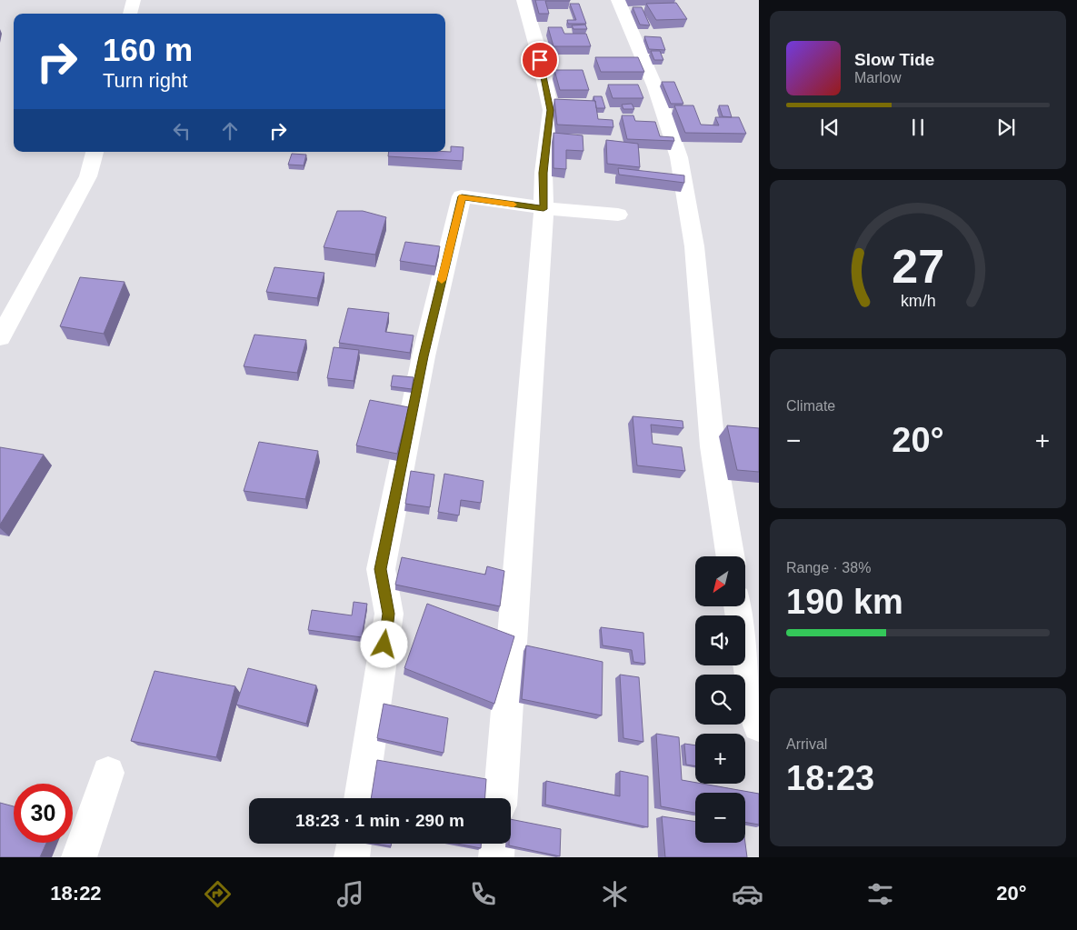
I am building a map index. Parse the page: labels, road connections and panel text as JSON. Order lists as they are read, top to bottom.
{
  "north": "bottom left",
  "page": {
    "turn": ["160 m", "Turn right"],
    "song": ["Slow Tide", "Marlow"],
    "tile": [
      "Climate",
      ["Range · 38%", "190 km"],
      ["Arrival", "18:23"]
    ],
    "heat": ["−", "20°", "+"],
    "map_buttons": ["+", "−"],
    "limit": "30",
    "trip": "18:23 · 1 min · 290 m",
    "tabs": ["18:22", "20°"],
    "gauge": ["27", "km/h"]
  }
}
